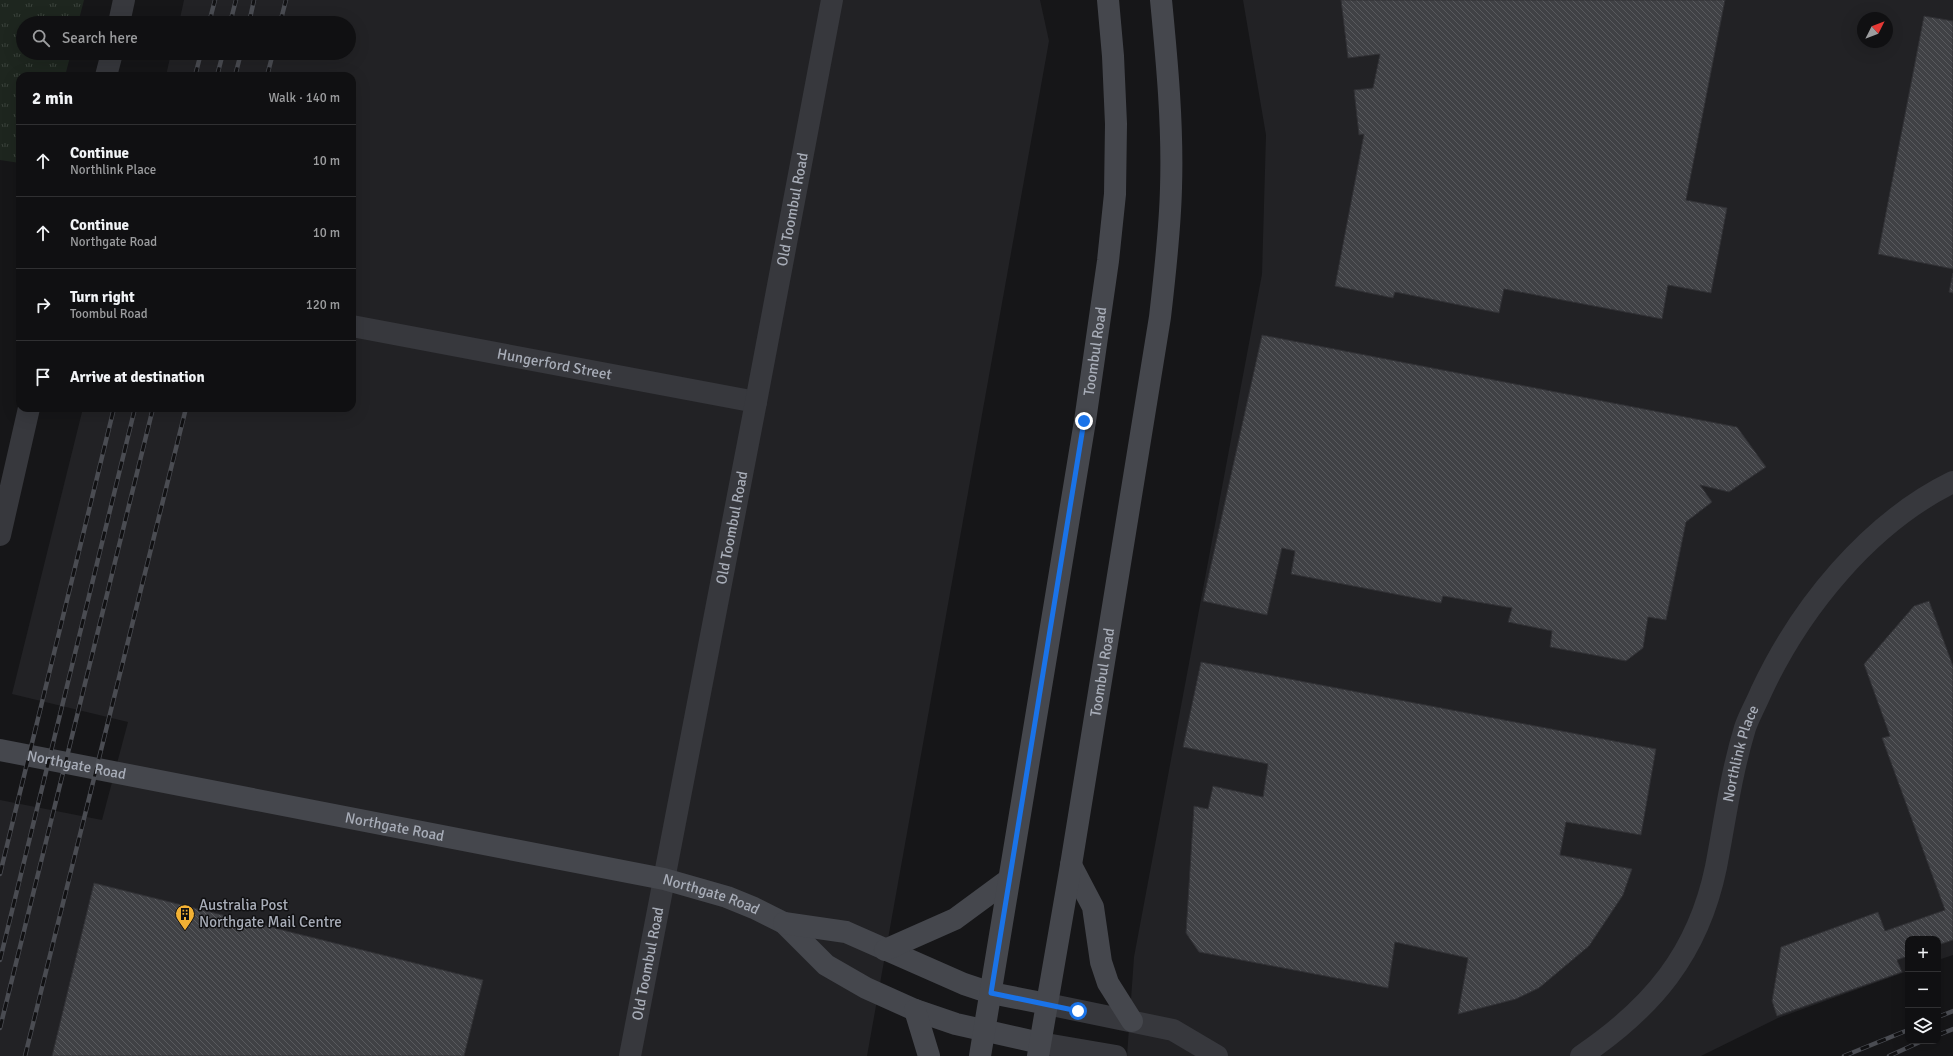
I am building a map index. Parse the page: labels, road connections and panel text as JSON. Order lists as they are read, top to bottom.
{
  "streets": {
    "main road": ["Toombul Road", "Northgate Road"],
    "street": ["Old Toombul Road", "Hungerford Street", "Northlink Place"]
  },
  "crossings": [
    ["Old Toombul Road", "Hungerford Street"],
    ["Old Toombul Road", "Northgate Road"],
    ["Toombul Road", "Northgate Road"]
  ],
  "places": {
    "building": ["Australia Post Northgate Mail Centre"]
  },
  "north": "top right",
  "page": {
    "search": "Search here",
    "heading": ["2 min", "Walk · 140 m"],
    "list": [
      ["Continue", "Northlink Place", "10 m"],
      ["Continue", "Northgate Road", "10 m"],
      ["Turn right", "Toombul Road", "120 m"],
      "Arrive at destination"
    ],
    "map_buttons": ["+", "−"]
  }
}
